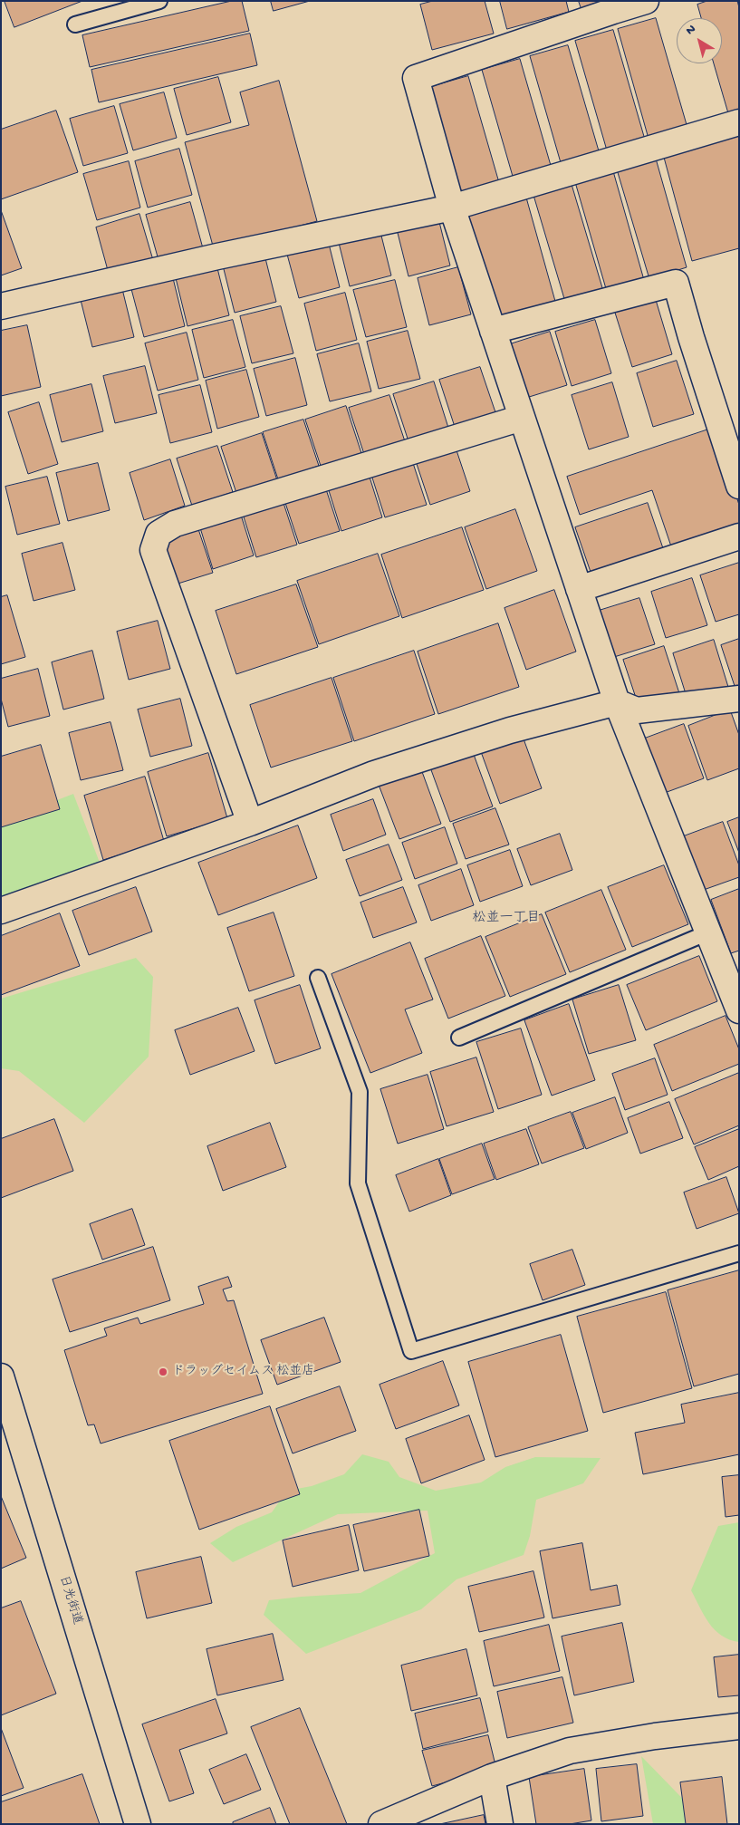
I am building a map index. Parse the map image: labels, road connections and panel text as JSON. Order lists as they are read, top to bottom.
{
  "streets": {
    "street": ["日光街道"]
  },
  "districts": ["松並一丁目"],
  "places": ["ドラッグセイムス 松並店"],
  "north": "top left"
}
